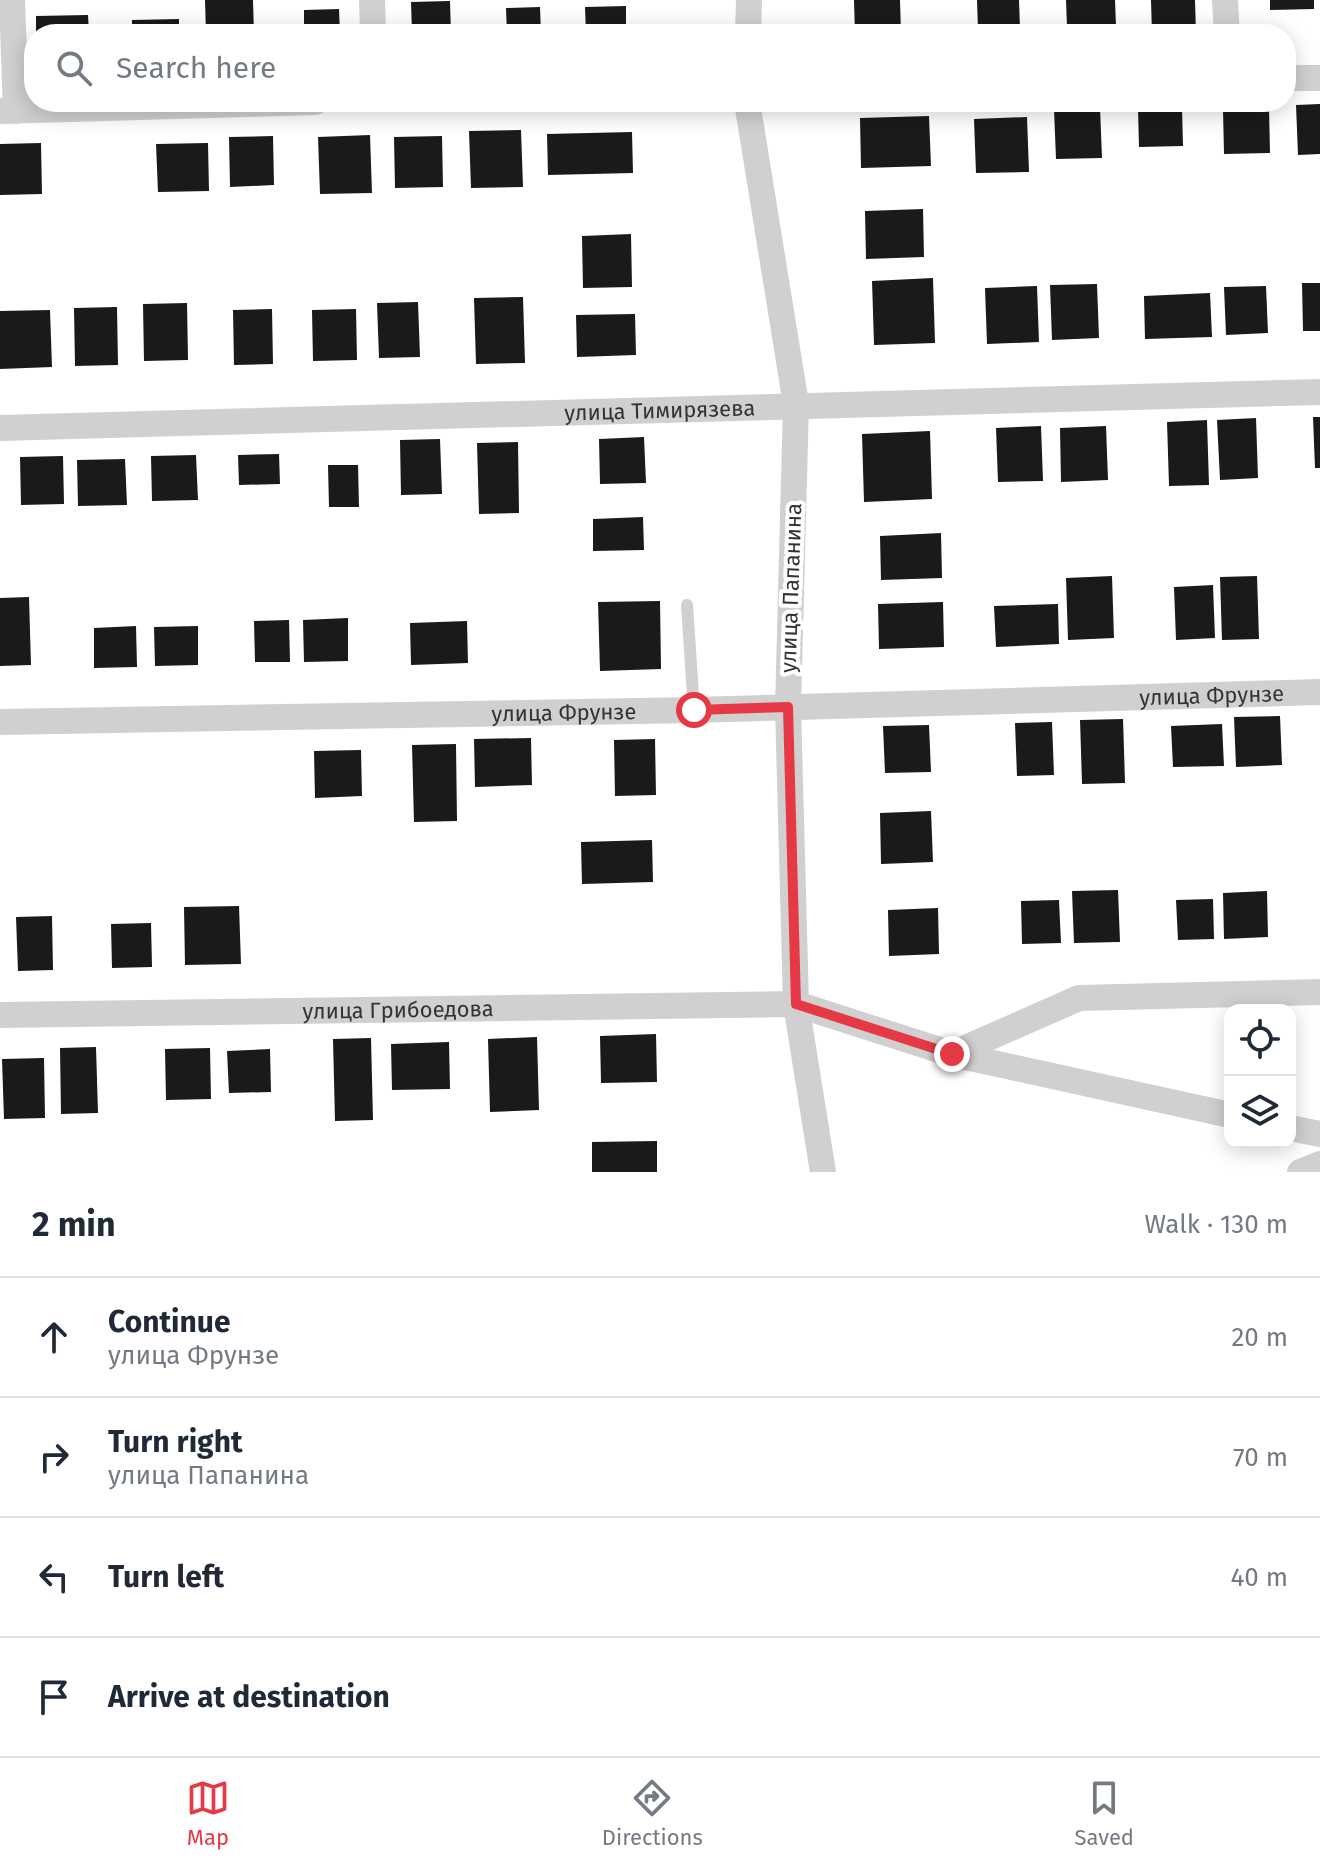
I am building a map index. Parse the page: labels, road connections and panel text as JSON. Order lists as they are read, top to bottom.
{
  "streets": {
    "street": [
      "улица Тимирязева",
      "улица Папанина",
      "улица Фрунзе",
      "улица Грибоедова"
    ]
  },
  "crossings": [
    ["улица Тимирязева", "улица Папанина"],
    ["улица Папанина", "улица Фрунзе"],
    ["улица Папанина", "улица Грибоедова"]
  ],
  "page": {
    "search": "Search here",
    "heading": ["2 min", "Walk · 130 m"],
    "list": [
      ["Continue", "улица Фрунзе", "20 m"],
      ["Turn right", "улица Папанина", "70 m"],
      ["Turn left", "40 m"],
      "Arrive at destination"
    ],
    "nav": ["Map", "Directions", "Saved"]
  }
}
